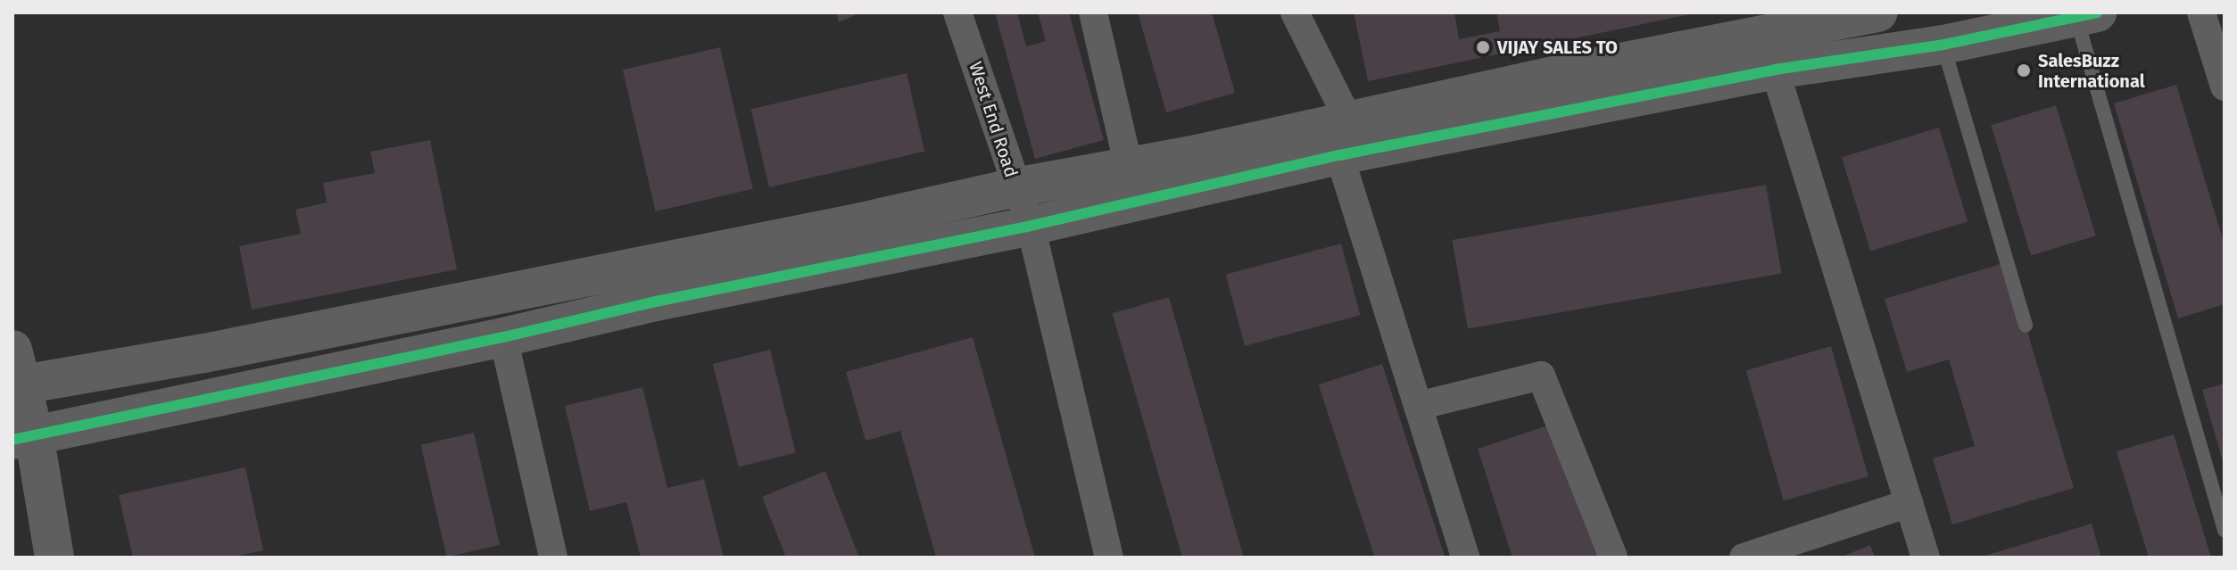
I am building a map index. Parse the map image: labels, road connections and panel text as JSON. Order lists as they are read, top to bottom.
{
  "streets": {
    "street": ["West End Road"]
  },
  "places": ["VIJAY SALES TO", "SalesBuzz International"]
}
